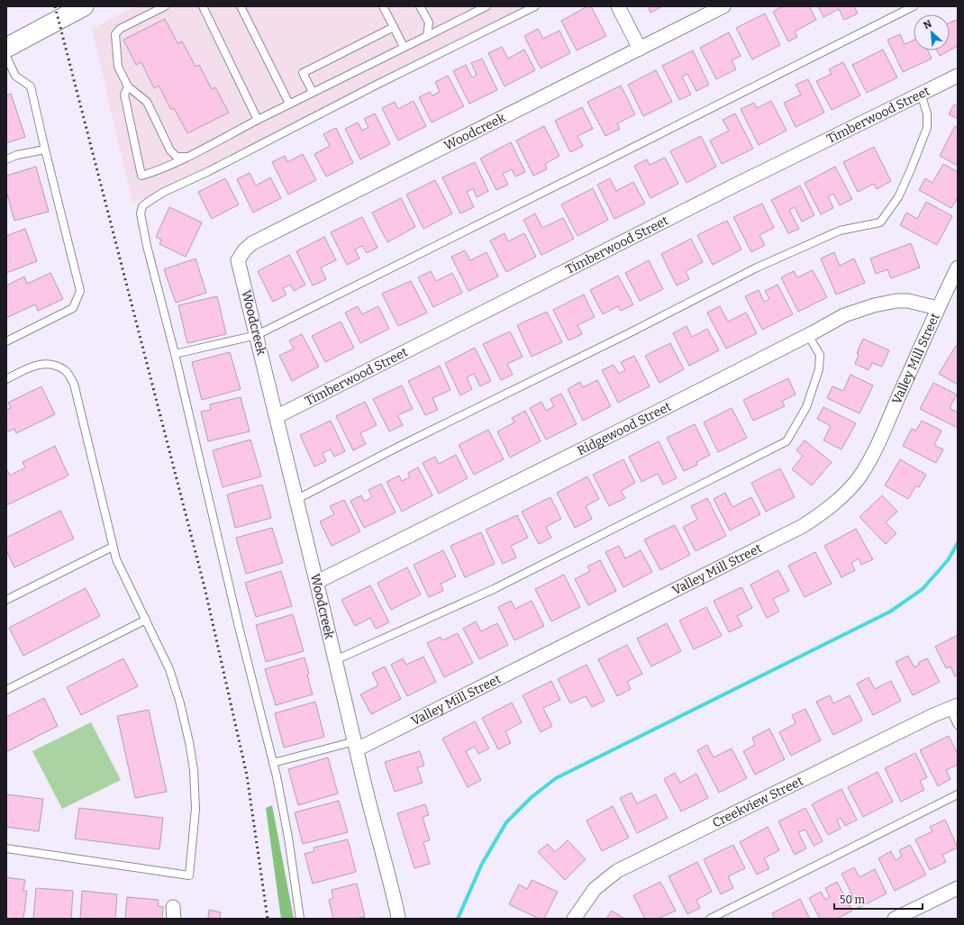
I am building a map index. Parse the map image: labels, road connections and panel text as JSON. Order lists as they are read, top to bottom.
{
  "streets": {
    "street": [
      "Timberwood Street",
      "Woodcreek",
      "Valley Mill Street",
      "Ridgewood Street",
      "Creekview Street"
    ]
  },
  "crossings": [
    ["Timberwood Street", "Woodcreek"],
    ["Woodcreek", "Valley Mill Street"],
    ["Woodcreek", "Ridgewood Street"],
    ["Valley Mill Street", "Ridgewood Street"]
  ],
  "scale_bar": "50 m",
  "north": "top left"
}
